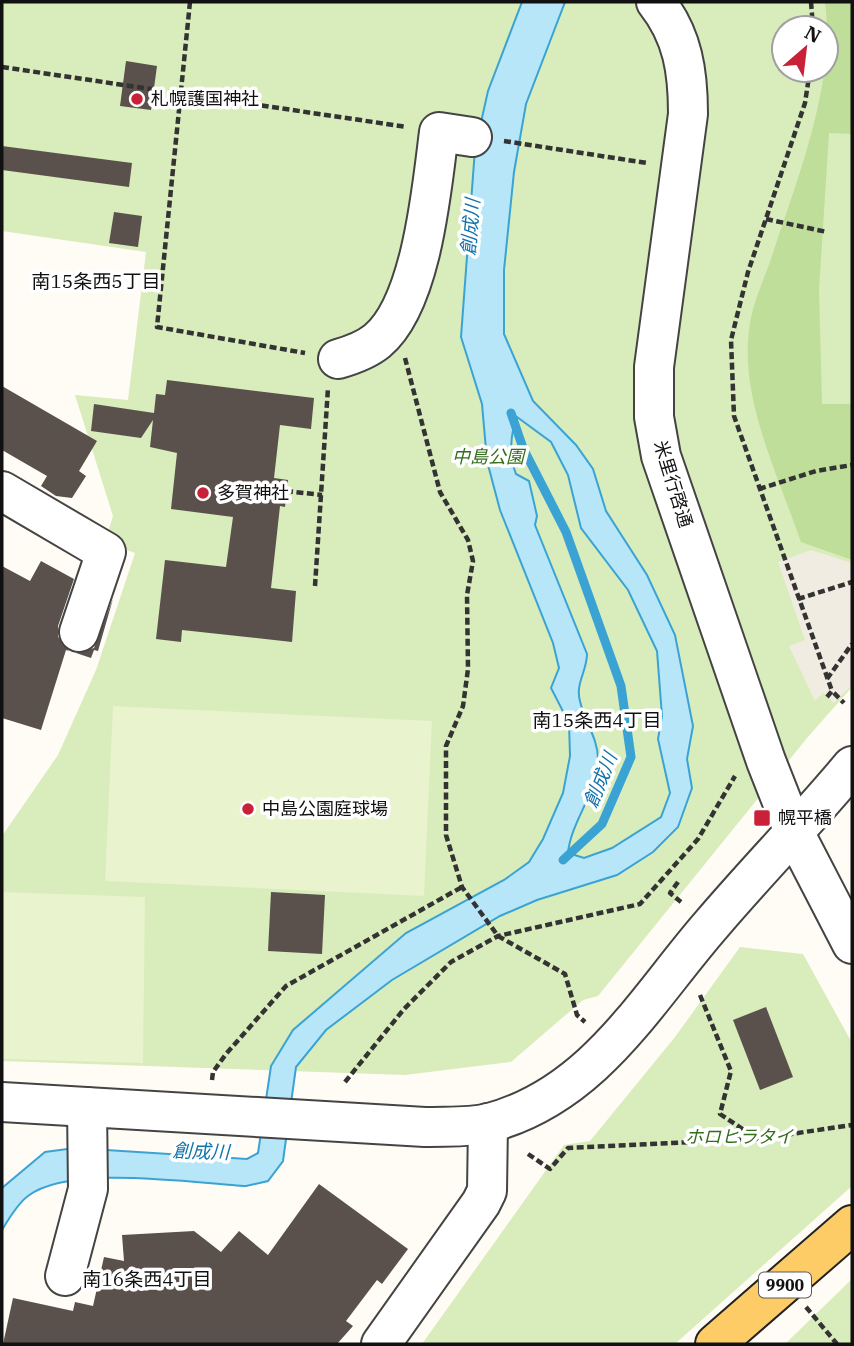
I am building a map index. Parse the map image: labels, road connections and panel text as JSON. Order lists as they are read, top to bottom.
{
  "streets": {
    "main road": ["9900"],
    "street": ["米里行啓通"]
  },
  "districts": ["南15条西5丁目", "南15条西4丁目", "南16条西4丁目"],
  "water": ["創成川"],
  "parks": ["中島公園", "ホロヒラタイ"],
  "places": {
    "other": ["札幌護国神社", "多賀神社", "中島公園庭球場"],
    "transit": ["幌平橋"]
  },
  "north": "top right"
}
